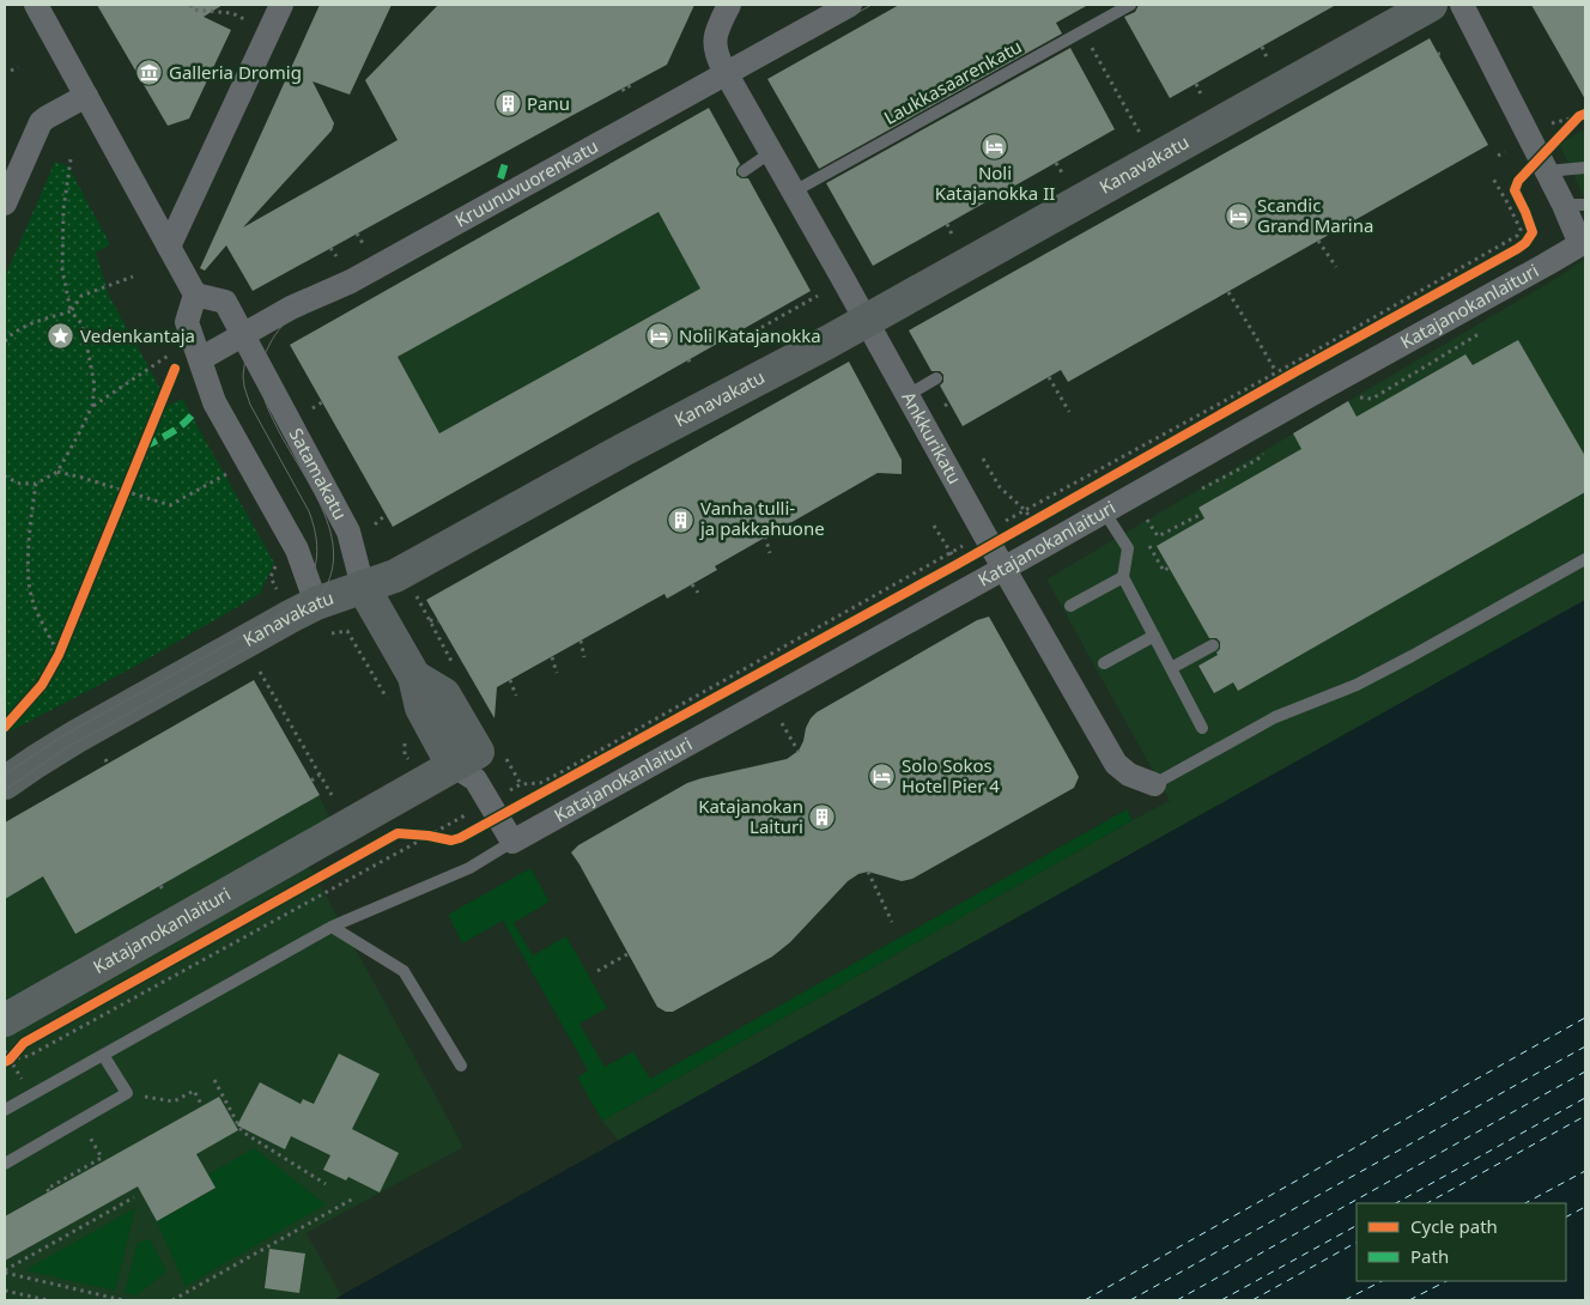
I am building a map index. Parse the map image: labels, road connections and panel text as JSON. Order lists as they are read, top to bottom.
{
  "streets": {
    "main road": ["Kanavakatu", "Katajanokanlaituri", "Satamakatu"],
    "street": ["Kruunuvuorenkatu", "Ankkurikatu"],
    "lane": ["Laukkasaarenkatu"]
  },
  "crossings": [
    ["Laukkasaarenkatu", "Ankkurikatu"],
    ["Kanavakatu", "Ankkurikatu"],
    ["Kanavakatu", "Satamakatu"],
    ["Kruunuvuorenkatu", "Ankkurikatu"],
    ["Kruunuvuorenkatu", "Satamakatu"],
    ["Katajanokanlaituri", "Ankkurikatu"],
    ["Katajanokanlaituri", "Satamakatu"]
  ],
  "places": {
    "museum": ["Galleria Dromig"],
    "building": ["Panu", "Vanha tulli- ja pakkahuone", "Katajanokan Laituri"],
    "hotel": [
      "Noli Katajanokka II",
      "Scandic Grand Marina",
      "Noli Katajanokka",
      "Solo Sokos Hotel Pier 4"
    ],
    "place": ["Vedenkantaja"]
  },
  "legend": ["Cycle path", "Path"]
}
